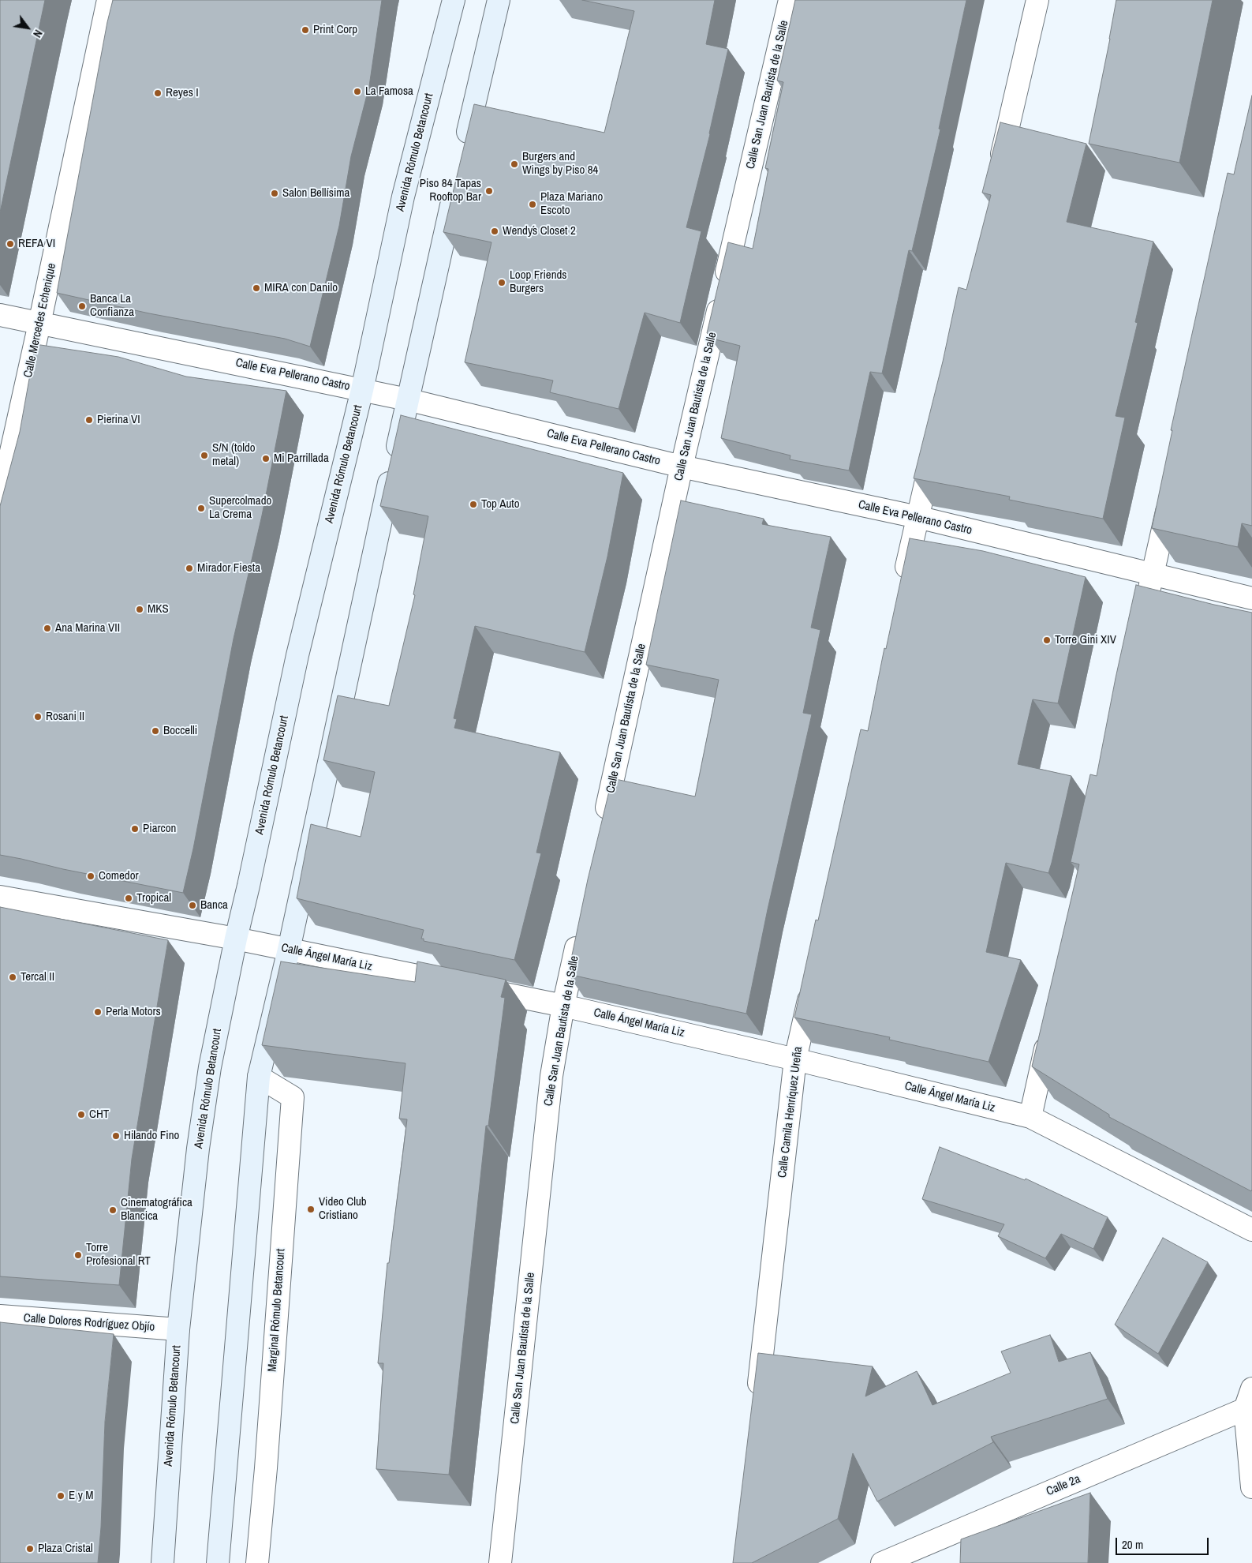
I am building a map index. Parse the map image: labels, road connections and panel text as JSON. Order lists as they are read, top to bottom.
{
  "streets": {
    "main road": ["Avenida Rómulo Betancourt"],
    "street": [
      "Calle San Juan Bautista de la Salle",
      "Calle Mercedes Echenique",
      "Calle Eva Pellerano Castro",
      "Calle Ángel María Liz",
      "Calle Camila Henríquez Ureña",
      "Marginal Rómulo Betancourt",
      "Calle Dolores Rodríguez Objío",
      "Calle 2a"
    ]
  },
  "crossings": [
    ["Calle San Juan Bautista de la Salle", "Calle Eva Pellerano Castro"],
    ["Calle San Juan Bautista de la Salle", "Calle Ángel María Liz"],
    ["Avenida Rómulo Betancourt", "Calle Eva Pellerano Castro"],
    ["Avenida Rómulo Betancourt", "Calle Ángel María Liz"],
    ["Avenida Rómulo Betancourt", "Calle Dolores Rodríguez Objío"],
    ["Calle Mercedes Echenique", "Calle Eva Pellerano Castro"],
    ["Calle Ángel María Liz", "Calle Camila Henríquez Ureña"]
  ],
  "places": [
    "Print Corp",
    "La Famosa",
    "Reyes I",
    "Burgers and Wings by Piso 84",
    "Piso 84 Tapas Rooftop Bar",
    "Salon Bellísima",
    "Plaza Mariano Escoto",
    "Wendy´s Closet 2",
    "REFA VI",
    "Loop Friends Burgers",
    "MIRA con Danilo",
    "Banca La Confianza",
    "Pierina VI",
    "S/N (toldo metal)",
    "Mi Parrillada",
    "Top Auto",
    "Supercolmado La Crema",
    "Mirador Fiesta",
    "MKS",
    "Ana Marina VII",
    "Torre Gini XIV",
    "Rosani II",
    "Boccelli",
    "Piarcon",
    "Comedor",
    "Tropical",
    "Banca",
    "Tercal II",
    "Perla Motors",
    "CHT",
    "Hilando Fino",
    "Video Club Cristiano",
    "Cinematográfica Blancica",
    "Torre Profesional RT",
    "E y M",
    "Plaza Cristal"
  ],
  "scale_bar": "20 m",
  "north": "bottom right"
}
